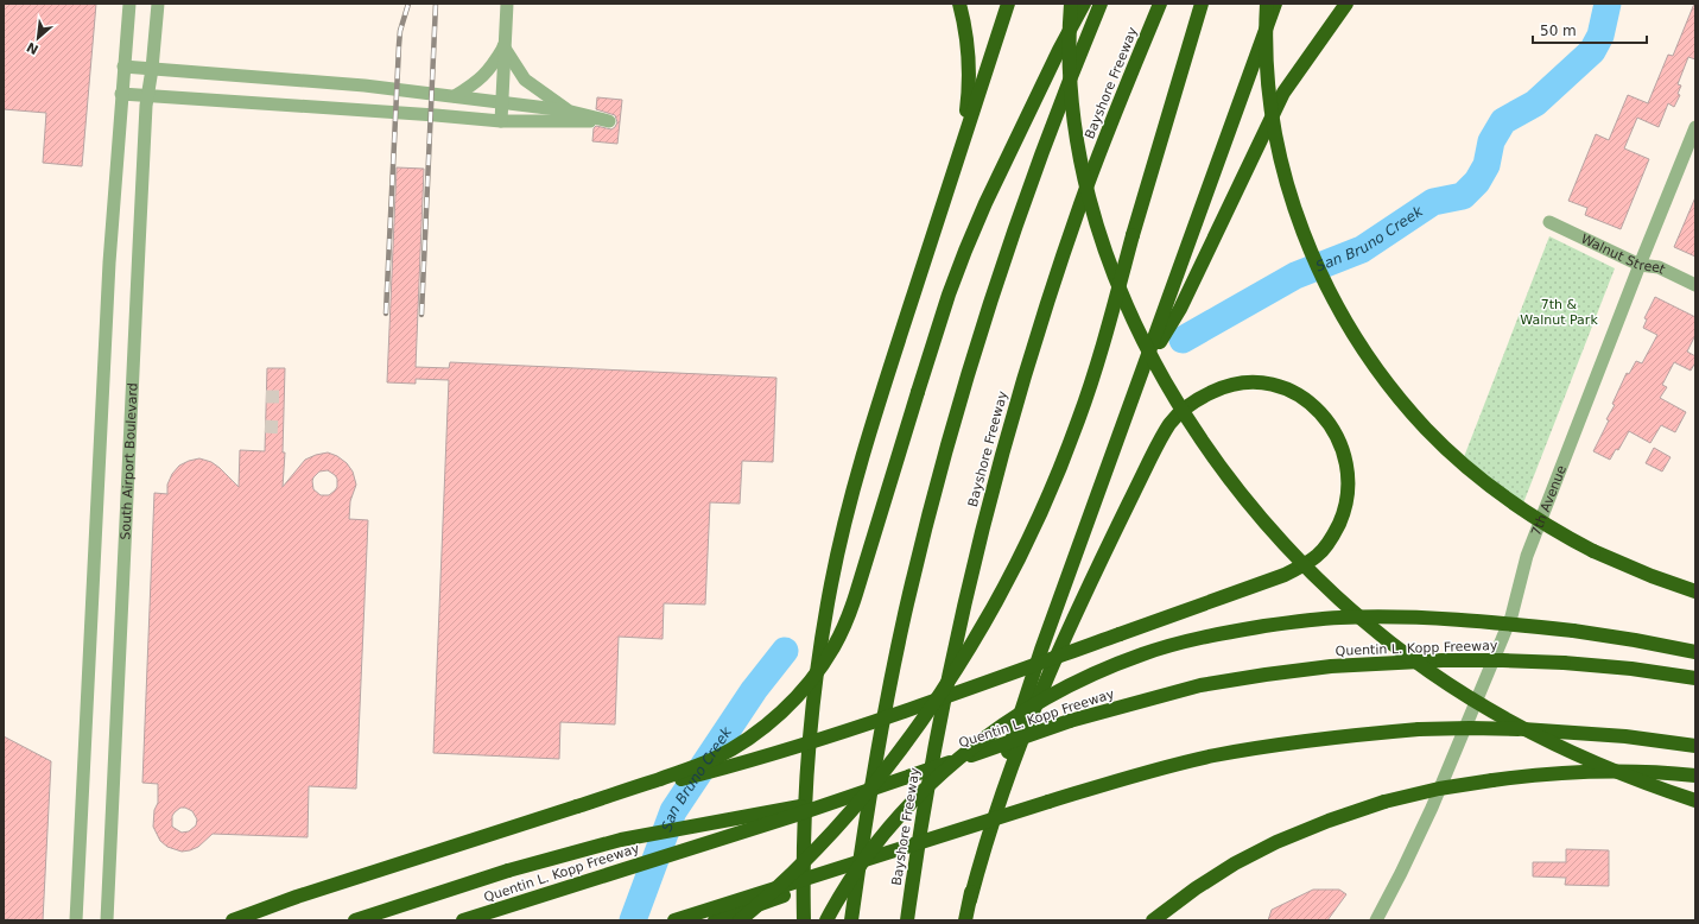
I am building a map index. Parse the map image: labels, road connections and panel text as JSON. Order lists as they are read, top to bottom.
{
  "streets": {
    "highway": ["Bayshore Freeway", "Quentin L. Kopp Freeway"],
    "street": ["Walnut Street", "South Airport Boulevard", "7th Avenue"]
  },
  "crossings": [
    ["Walnut Street", "7th Avenue"]
  ],
  "water": ["San Bruno Creek"],
  "parks": ["7th & Walnut Park"],
  "scale_bar": "50 m",
  "north": "bottom left"
}
